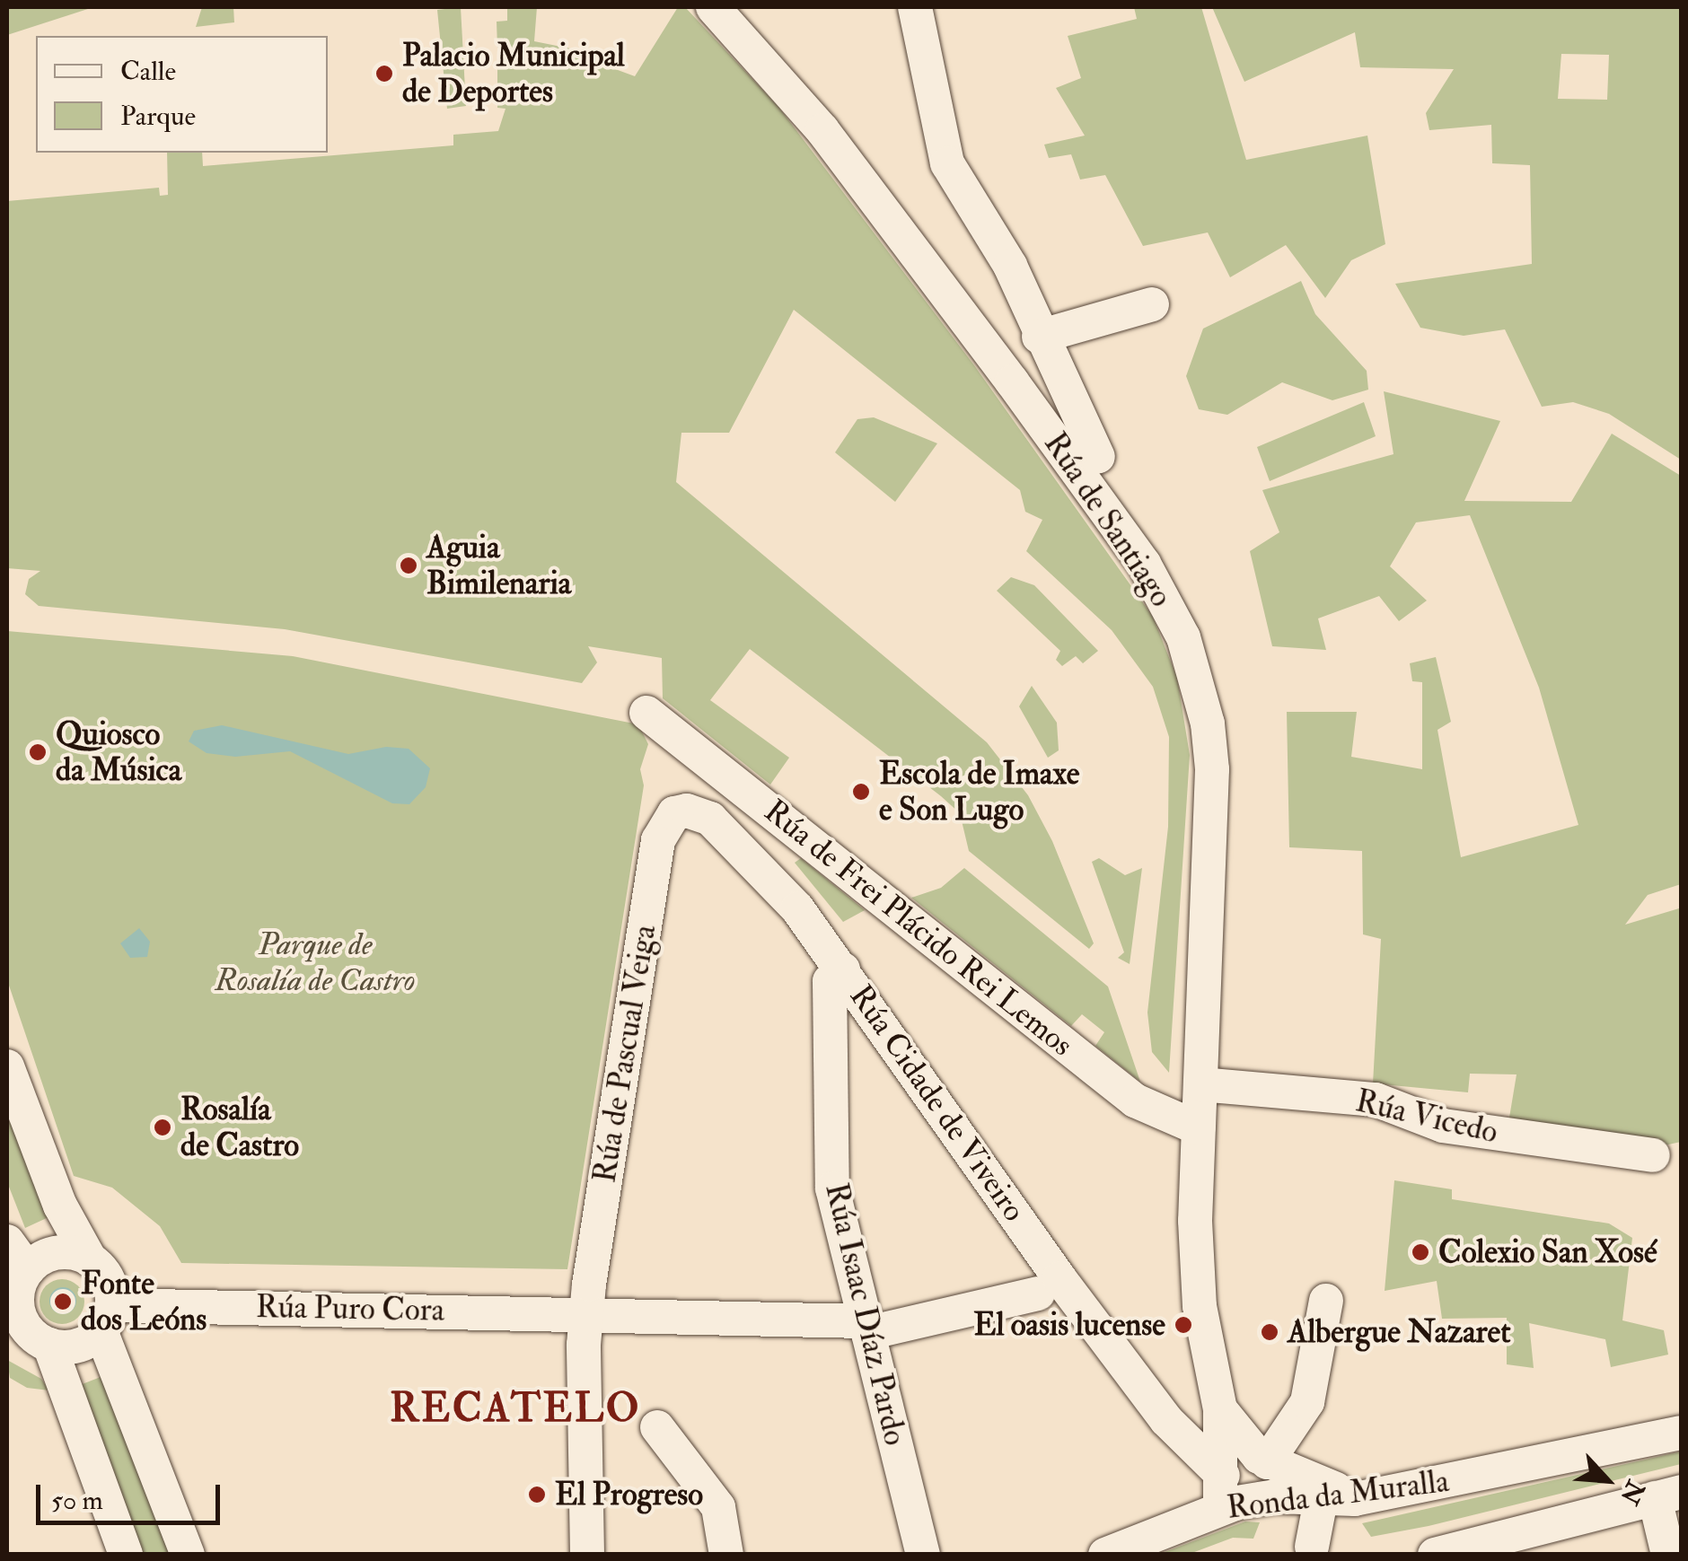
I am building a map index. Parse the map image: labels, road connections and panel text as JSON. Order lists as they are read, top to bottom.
{
  "streets": {
    "street": [
      "Rúa de Santiago",
      "Rúa de Frei Plácido Rei Lemos",
      "Rúa de Pascual Veiga",
      "Rúa Cidade de Viveiro",
      "Rúa Vicedo",
      "Rúa Puro Cora",
      "Rúa Isaac Díaz Pardo",
      "Ronda da Muralla"
    ]
  },
  "crossings": [
    ["Rúa de Santiago", "Rúa de Frei Plácido Rei Lemos"],
    ["Rúa de Santiago", "Rúa Cidade de Viveiro"],
    ["Rúa de Santiago", "Rúa Vicedo"],
    ["Rúa de Santiago", "Ronda da Muralla"],
    ["Rúa de Pascual Veiga", "Rúa Cidade de Viveiro"],
    ["Rúa de Pascual Veiga", "Rúa Puro Cora"],
    ["Rúa Cidade de Viveiro", "Rúa Isaac Díaz Pardo"],
    ["Rúa Cidade de Viveiro", "Ronda da Muralla"],
    ["Rúa Puro Cora", "Rúa Isaac Díaz Pardo"]
  ],
  "districts": ["RECATELO"],
  "parks": ["Parque de Rosalía de Castro"],
  "places": [
    "Palacio Municipal de Deportes",
    "Aguia Bimilenaria",
    "Quiosco da Música",
    "Escola de Imaxe e Son Lugo",
    "Rosalía de Castro",
    "Colexio San Xosé",
    "Fonte dos Leóns",
    "El oasis lucense",
    "Albergue Nazaret",
    "El Progreso"
  ],
  "legend": ["Calle", "Parque"],
  "scale_bar": "50 m",
  "north": "bottom right"
}
